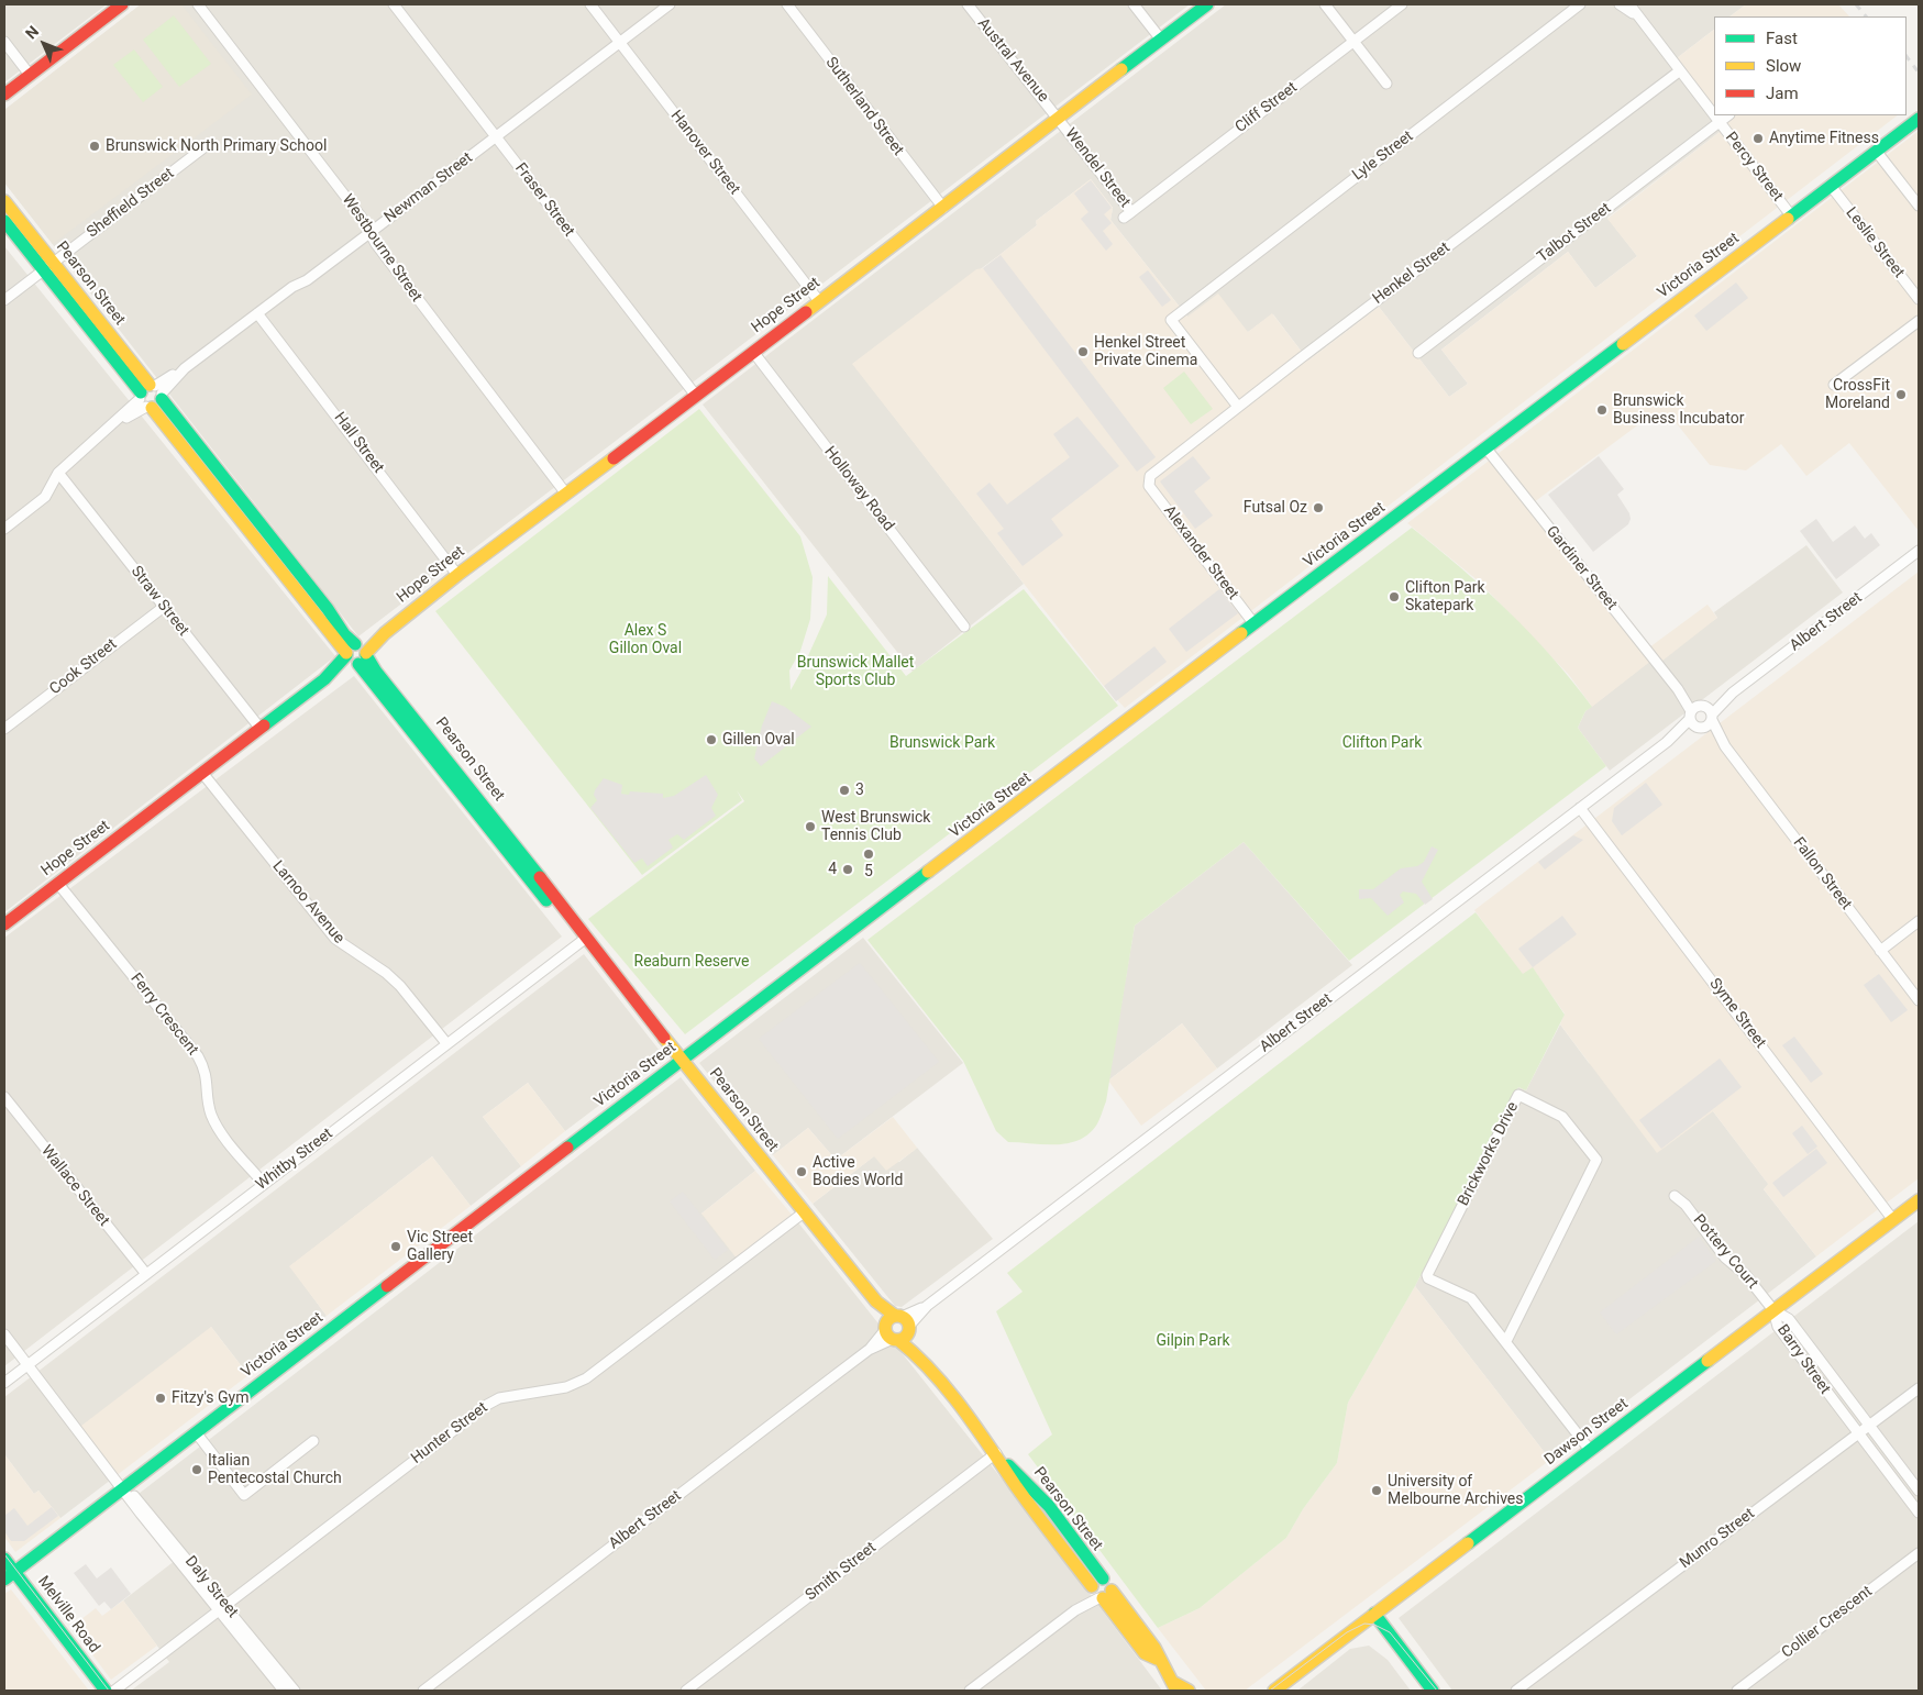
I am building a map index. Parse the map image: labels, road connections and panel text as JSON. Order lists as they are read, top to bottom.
{
  "streets": {
    "street": [
      "Austral Avenue",
      "Sutherland Street",
      "Cliff Street",
      "Hanover Street",
      "Lyle Street",
      "Percy Street",
      "Wendel Street",
      "Newman Street",
      "Fraser Street",
      "Sheffield Street",
      "Talbot Street",
      "Leslie Street",
      "Westbourne Street",
      "Victoria Street",
      "Henkel Street",
      "Pearson Street",
      "Hope Street",
      "Hall Street",
      "Holloway Road",
      "Alexander Street",
      "Gardiner Street",
      "Straw Street",
      "Albert Street",
      "Cook Street",
      "Fallon Street",
      "Larnoo Avenue",
      "Syme Street",
      "Ferry Crescent",
      "Brickworks Drive",
      "Whitby Street",
      "Wallace Street",
      "Pottery Court",
      "Barry Street",
      "Dawson Street",
      "Hunter Street",
      "Munro Street",
      "Smith Street",
      "Daly Street",
      "Melville Road",
      "Collier Crescent"
    ]
  },
  "crossings": [
    ["Austral Avenue", "Wendel Street"],
    ["Austral Avenue", "Hope Street"],
    ["Sutherland Street", "Hope Street"],
    ["Cliff Street", "Wendel Street"],
    ["Hanover Street", "Newman Street"],
    ["Hanover Street", "Hope Street"],
    ["Lyle Street", "Henkel Street"],
    ["Percy Street", "Talbot Street"],
    ["Percy Street", "Victoria Street"],
    ["Percy Street", "Henkel Street"],
    ["Wendel Street", "Hope Street"],
    ["Newman Street", "Fraser Street"],
    ["Newman Street", "Westbourne Street"],
    ["Newman Street", "Pearson Street"],
    ["Newman Street", "Hall Street"],
    ["Newman Street", "Straw Street"],
    ["Fraser Street", "Hope Street"],
    ["Sheffield Street", "Pearson Street"],
    ["Leslie Street", "Victoria Street"],
    ["Westbourne Street", "Hope Street"],
    ["Victoria Street", "Pearson Street"],
    ["Victoria Street", "Alexander Street"],
    ["Victoria Street", "Gardiner Street"],
    ["Victoria Street", "Daly Street"],
    ["Victoria Street", "Melville Road"],
    ["Henkel Street", "Alexander Street"],
    ["Pearson Street", "Hope Street"],
    ["Pearson Street", "Albert Street"],
    ["Pearson Street", "Whitby Street"],
    ["Pearson Street", "Hunter Street"],
    ["Pearson Street", "Smith Street"],
    ["Hope Street", "Hall Street"],
    ["Hope Street", "Holloway Road"],
    ["Hope Street", "Straw Street"],
    ["Hope Street", "Larnoo Avenue"],
    ["Hope Street", "Ferry Crescent"],
    ["Gardiner Street", "Albert Street"],
    ["Gardiner Street", "Fallon Street"],
    ["Straw Street", "Cook Street"],
    ["Albert Street", "Fallon Street"],
    ["Albert Street", "Syme Street"],
    ["Larnoo Avenue", "Whitby Street"],
    ["Syme Street", "Dawson Street"],
    ["Ferry Crescent", "Whitby Street"],
    ["Brickworks Drive", "Dawson Street"],
    ["Whitby Street", "Wallace Street"],
    ["Whitby Street", "Daly Street"],
    ["Pottery Court", "Barry Street"],
    ["Pottery Court", "Dawson Street"],
    ["Barry Street", "Dawson Street"],
    ["Barry Street", "Munro Street"],
    ["Hunter Street", "Daly Street"]
  ],
  "parks": [
    "Alex S Gillon Oval",
    "Brunswick Mallet Sports Club",
    "Brunswick Park",
    "Clifton Park",
    "Reaburn Reserve",
    "Gilpin Park"
  ],
  "places": [
    "Anytime Fitness",
    "Brunswick North Primary School",
    "Henkel Street Private Cinema",
    "CrossFit Moreland",
    "Brunswick Business Incubator",
    "Futsal Oz",
    "Clifton Park Skatepark",
    "Gillen Oval",
    "3",
    "West Brunswick Tennis Club",
    "5",
    "4",
    "Active Bodies World",
    "Vic Street Gallery",
    "Fitzy's Gym",
    "Italian Pentecostal Church",
    "University of Melbourne Archives"
  ],
  "legend": ["Fast", "Slow", "Jam"],
  "north": "top left"
}
